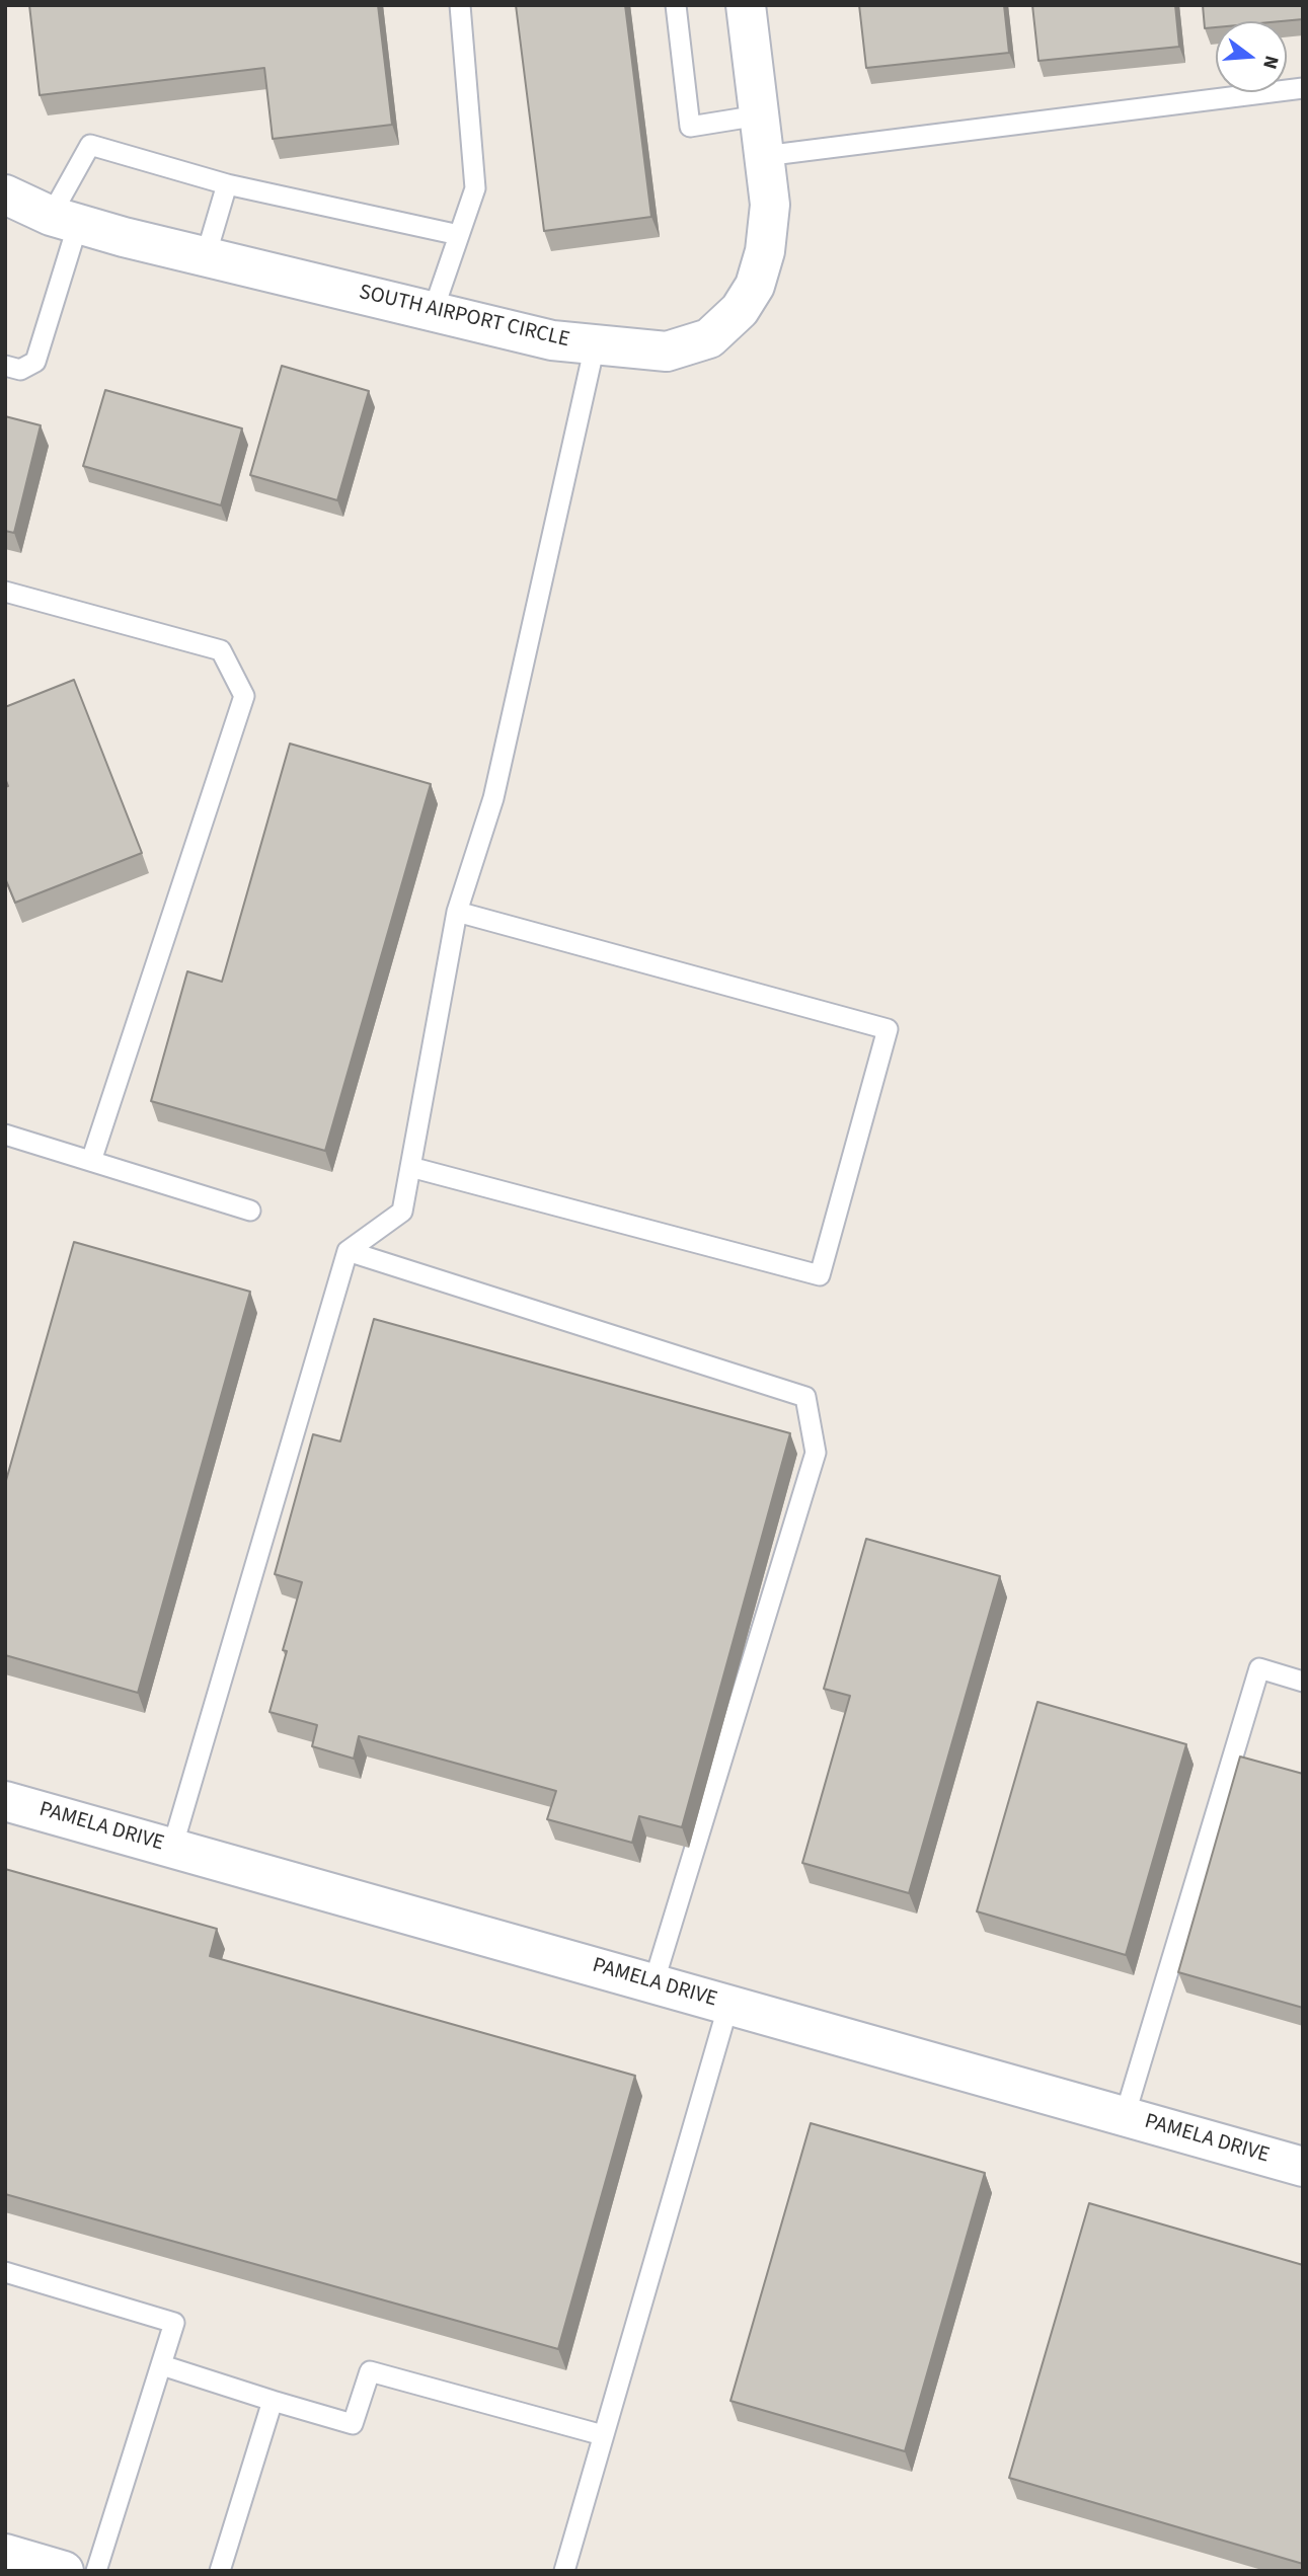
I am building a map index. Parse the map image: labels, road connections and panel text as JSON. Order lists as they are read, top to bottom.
{
  "streets": {
    "street": ["SOUTH AIRPORT CIRCLE", "PAMELA DRIVE"]
  },
  "north": "right"
}
